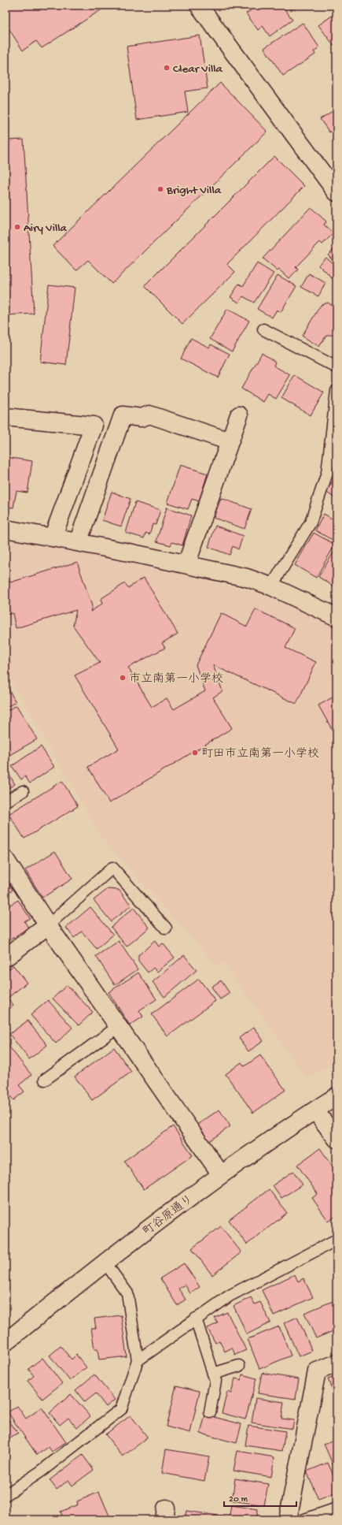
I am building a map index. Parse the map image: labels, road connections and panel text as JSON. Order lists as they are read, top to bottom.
{
  "streets": {
    "street": ["町谷原通り"]
  },
  "places": [
    "Clear Villa",
    "Bright Villa",
    "Airy Villa",
    "市立南第一小学校",
    "町田市立南第一小学校"
  ],
  "scale_bar": "20 m"
}
